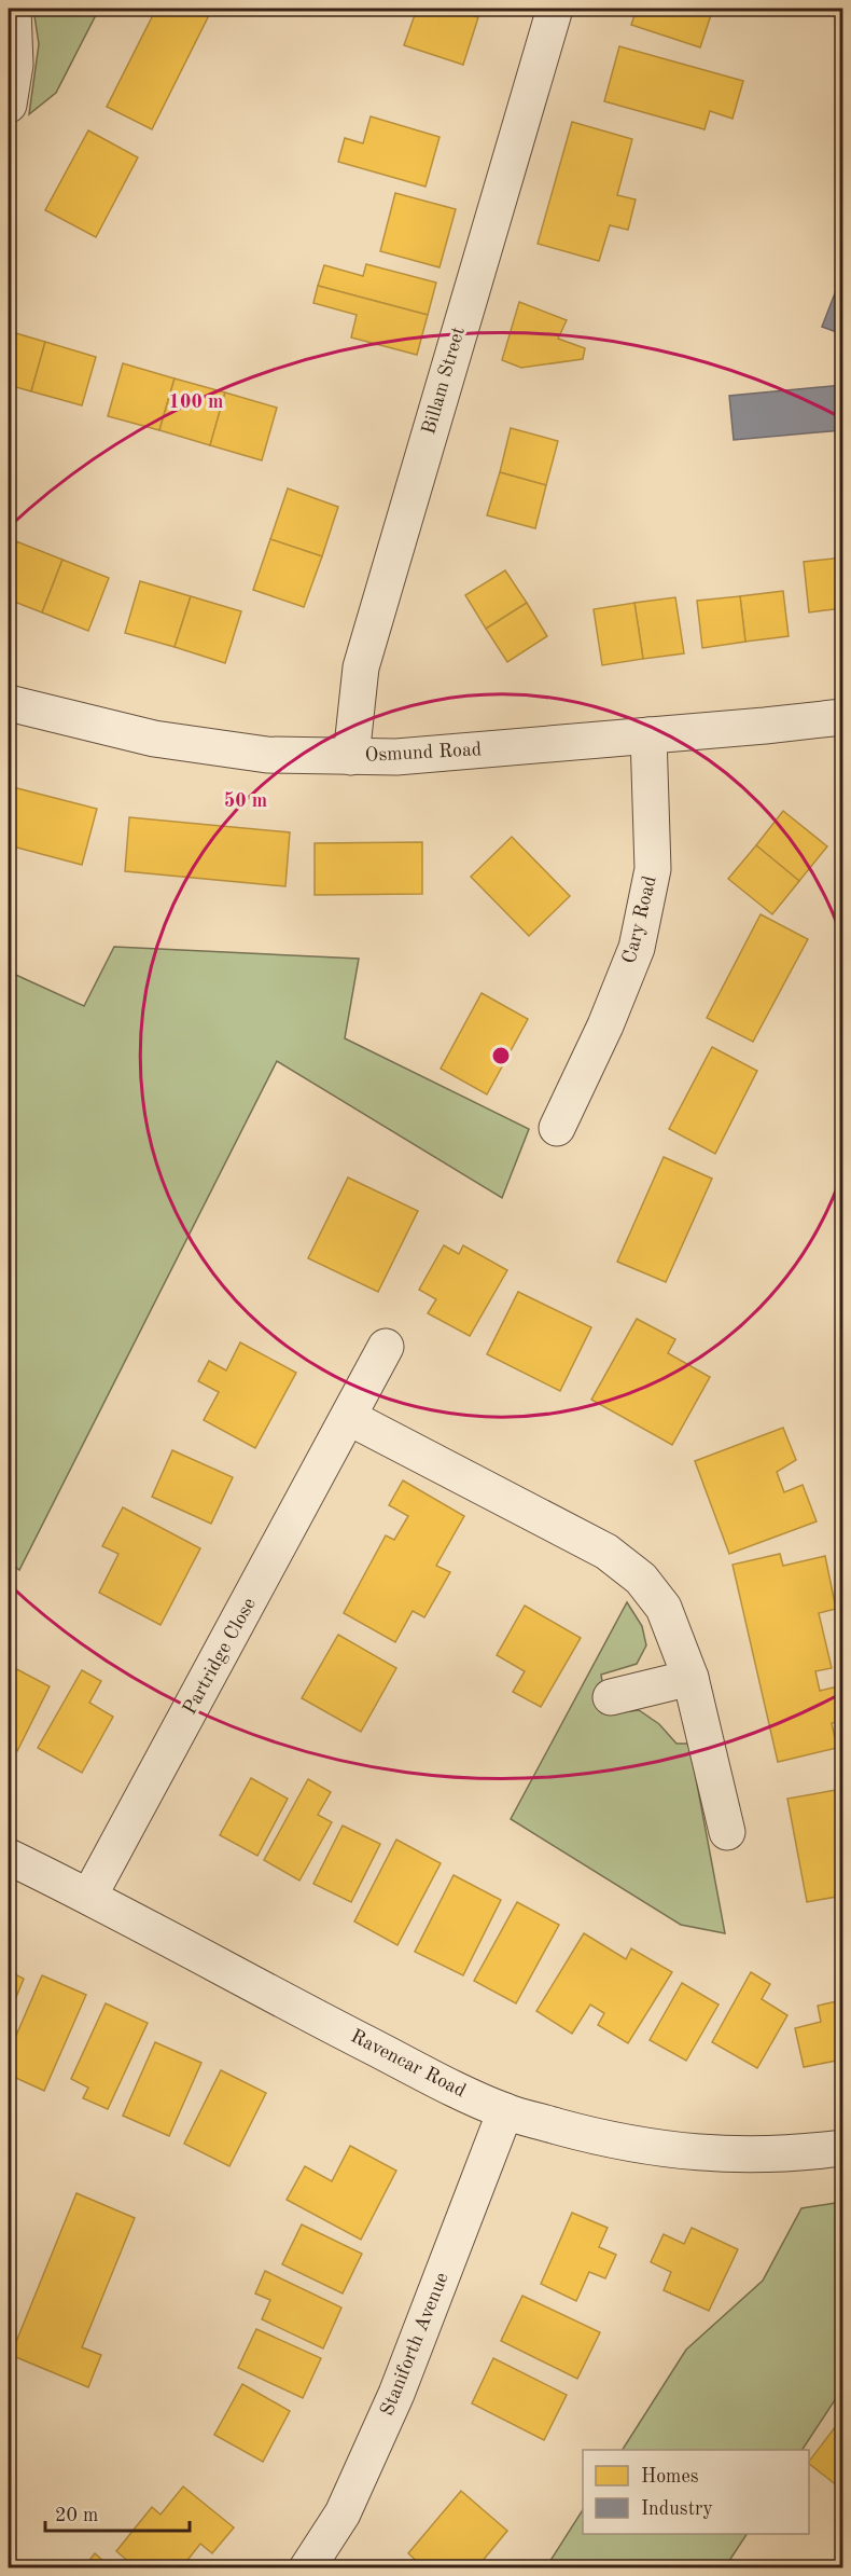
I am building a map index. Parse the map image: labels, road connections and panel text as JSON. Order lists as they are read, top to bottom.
{
  "streets": {
    "street": [
      "Billam Street",
      "Osmund Road",
      "Cary Road",
      "Partridge Close",
      "Ravencar Road",
      "Staniforth Avenue"
    ]
  },
  "crossings": [
    ["Billam Street", "Osmund Road"],
    ["Osmund Road", "Cary Road"],
    ["Partridge Close", "Ravencar Road"],
    ["Ravencar Road", "Staniforth Avenue"]
  ],
  "legend": ["Homes", "Industry"],
  "scale_bar": "20 m",
  "rings": ["100 m", "50 m"]
}
